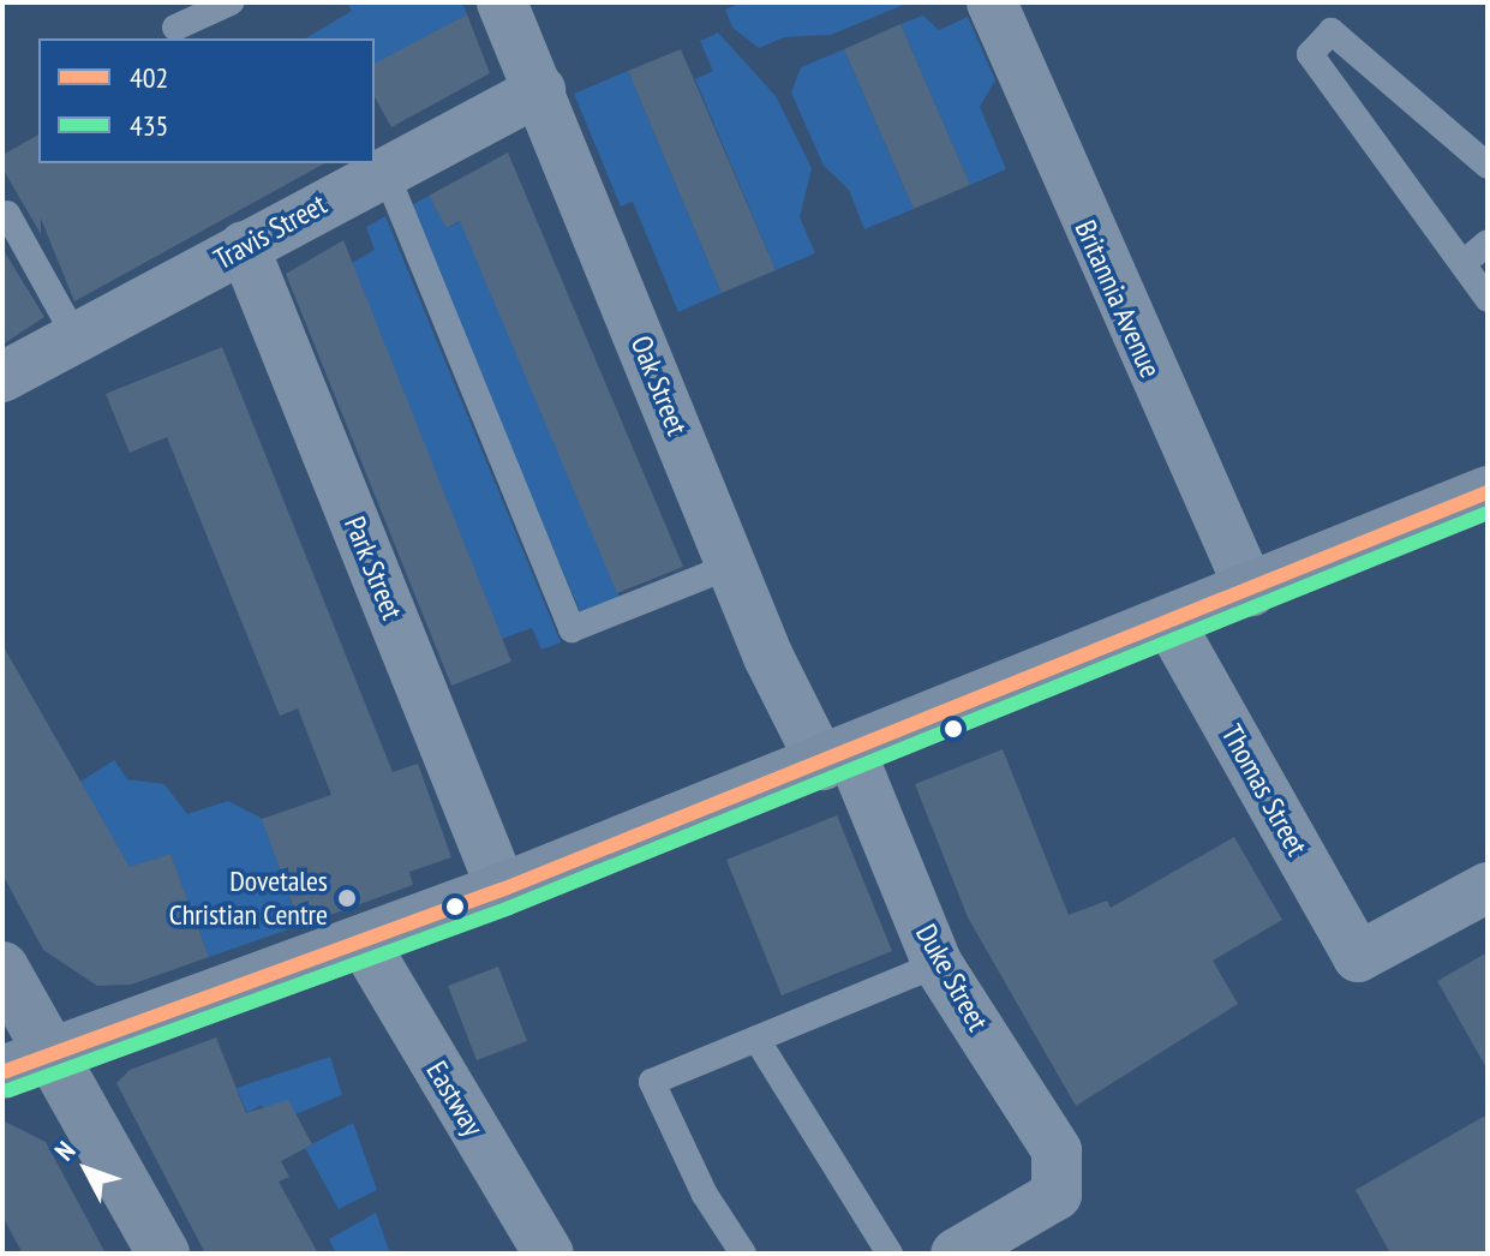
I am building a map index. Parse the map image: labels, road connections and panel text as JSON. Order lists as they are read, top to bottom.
{
  "streets": {
    "street": [
      "Travis Street",
      "Britannia Avenue",
      "Oak Street",
      "Park Street",
      "Thomas Street",
      "Duke Street",
      "Eastway"
    ]
  },
  "crossings": [
    ["Travis Street", "Oak Street"],
    ["Travis Street", "Park Street"],
    ["Oak Street", "Duke Street"]
  ],
  "places": ["Dovetales Christian Centre"],
  "lines": ["transit line 402", "transit line 435"],
  "legend": ["402", "435"],
  "north": "top left"
}
